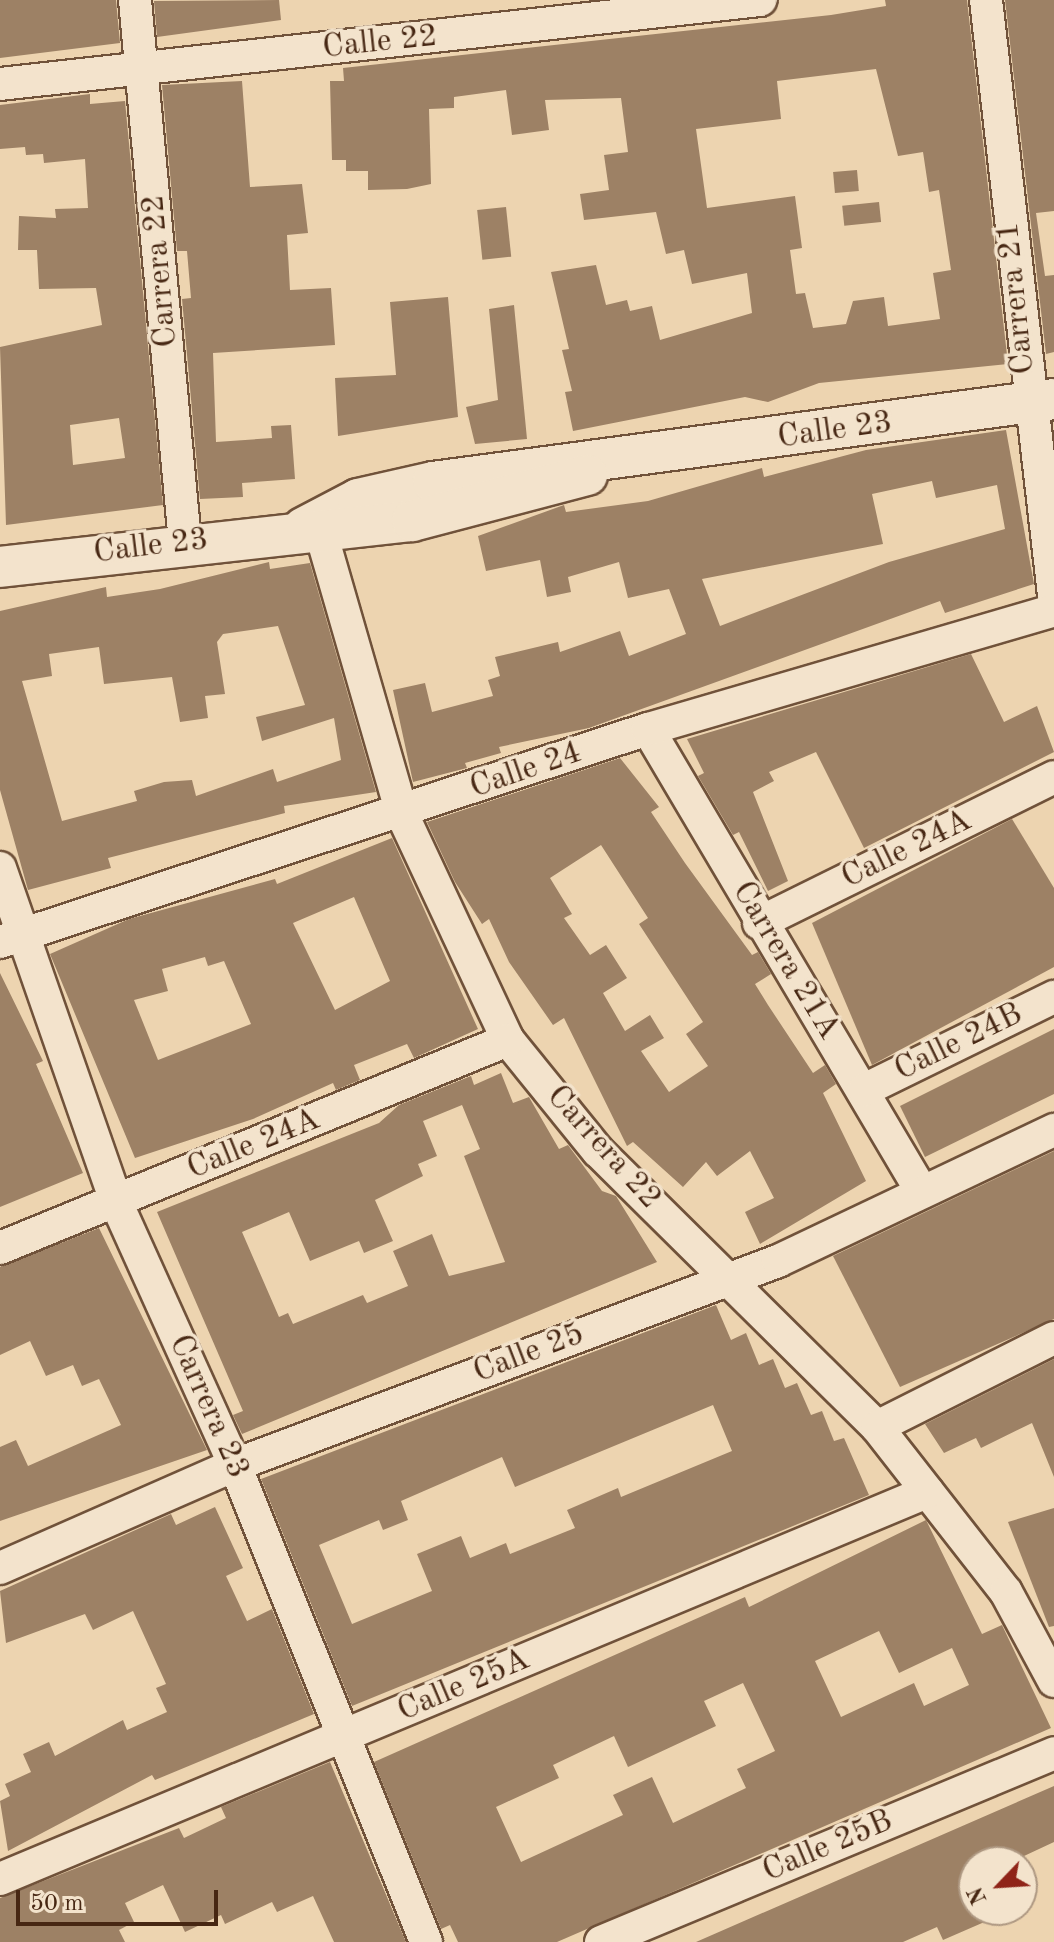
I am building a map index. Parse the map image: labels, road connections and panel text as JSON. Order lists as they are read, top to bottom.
{
  "streets": {
    "street": [
      "Calle 22",
      "Carrera 22",
      "Carrera 21",
      "Calle 23",
      "Calle 24",
      "Calle 24A",
      "Carrera 21A",
      "Calle 24B",
      "Calle 25",
      "Carrera 23",
      "Calle 25A",
      "Calle 25B"
    ]
  },
  "crossings": [
    ["Calle 22", "Carrera 22"],
    ["Carrera 22", "Calle 23"],
    ["Carrera 22", "Calle 24"],
    ["Carrera 22", "Calle 24A"],
    ["Carrera 22", "Calle 25"],
    ["Carrera 22", "Calle 25A"],
    ["Carrera 21", "Calle 23"],
    ["Calle 24", "Carrera 21A"],
    ["Calle 24", "Carrera 23"],
    ["Calle 24A", "Carrera 21A"],
    ["Calle 24A", "Carrera 23"],
    ["Carrera 21A", "Calle 24B"],
    ["Carrera 21A", "Calle 25"],
    ["Calle 25", "Carrera 23"],
    ["Carrera 23", "Calle 25A"]
  ],
  "scale_bar": "50 m",
  "north": "bottom left"
}
